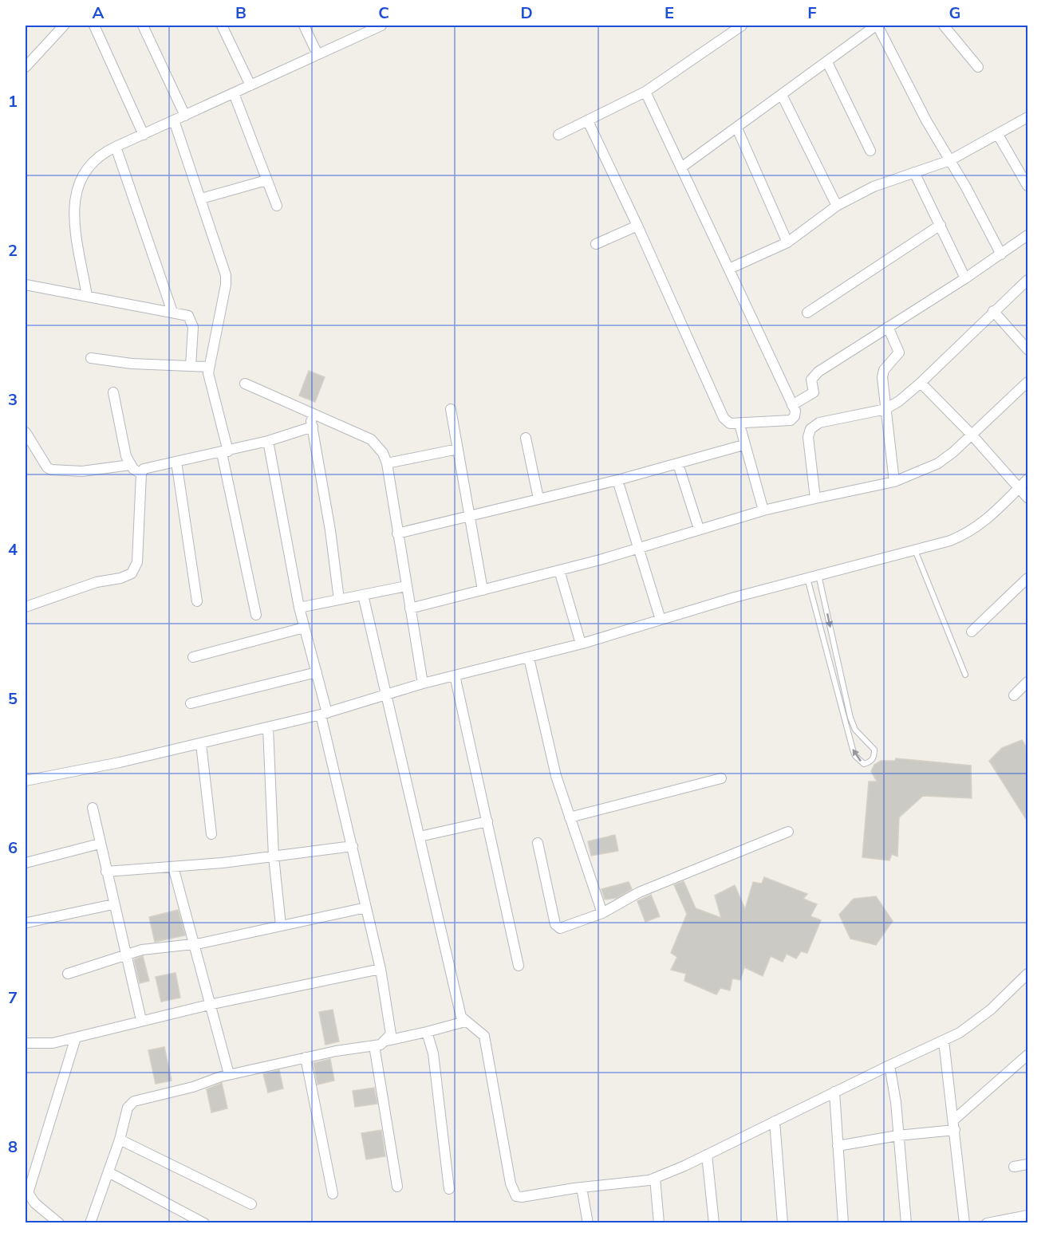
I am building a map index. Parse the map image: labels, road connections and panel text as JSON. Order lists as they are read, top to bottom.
{
  "grid": {
    "columns": [
      "A",
      "B",
      "C",
      "D",
      "E",
      "F",
      "G"
    ],
    "rows": [
      "1",
      "2",
      "3",
      "4",
      "5",
      "6",
      "7",
      "8"
    ]
  }
}
